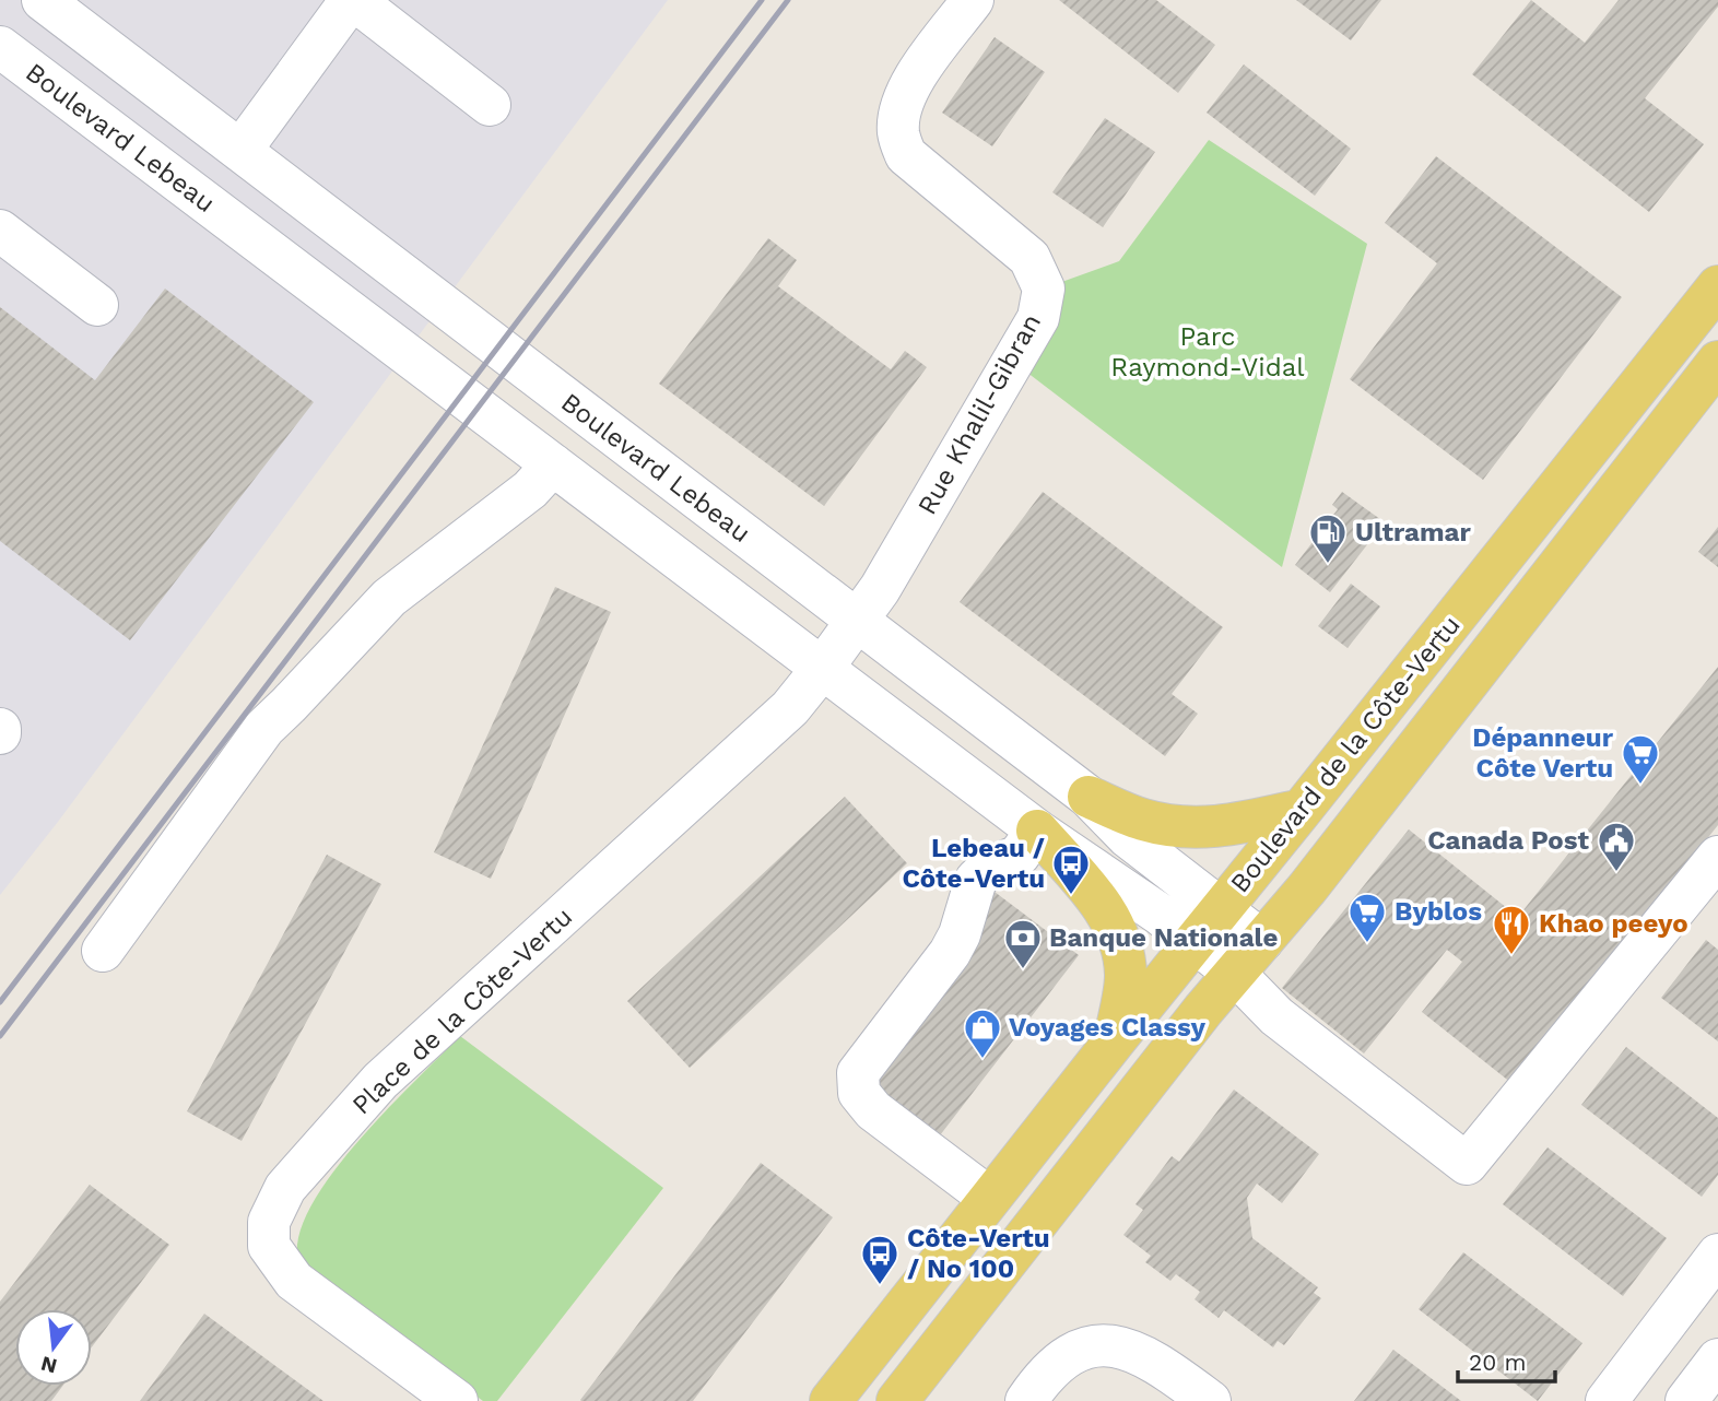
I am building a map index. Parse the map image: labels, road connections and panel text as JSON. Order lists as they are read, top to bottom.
{
  "streets": {
    "main road": ["Boulevard de la Côte-Vertu"],
    "street": ["Boulevard Lebeau", "Rue Khalil-Gibran", "Place de la Côte-Vertu"]
  },
  "crossings": [
    ["Boulevard Lebeau", "Rue Khalil-Gibran"],
    ["Boulevard Lebeau", "Boulevard de la Côte-Vertu"],
    ["Boulevard Lebeau", "Place de la Côte-Vertu"],
    ["Rue Khalil-Gibran", "Place de la Côte-Vertu"]
  ],
  "parks": ["Parc Raymond-Vidal"],
  "places": {
    "fuel station": ["Ultramar"],
    "supermarket": ["Dépanneur Côte Vertu", "Byblos"],
    "public building": ["Canada Post"],
    "bus stop": ["Lebeau / Côte-Vertu", "Côte-Vertu / No 100"],
    "restaurant": ["Khao peeyo"],
    "bank": ["Banque Nationale"],
    "shop": ["Voyages Classy"]
  },
  "scale_bar": "20 m",
  "north": "bottom"
}
